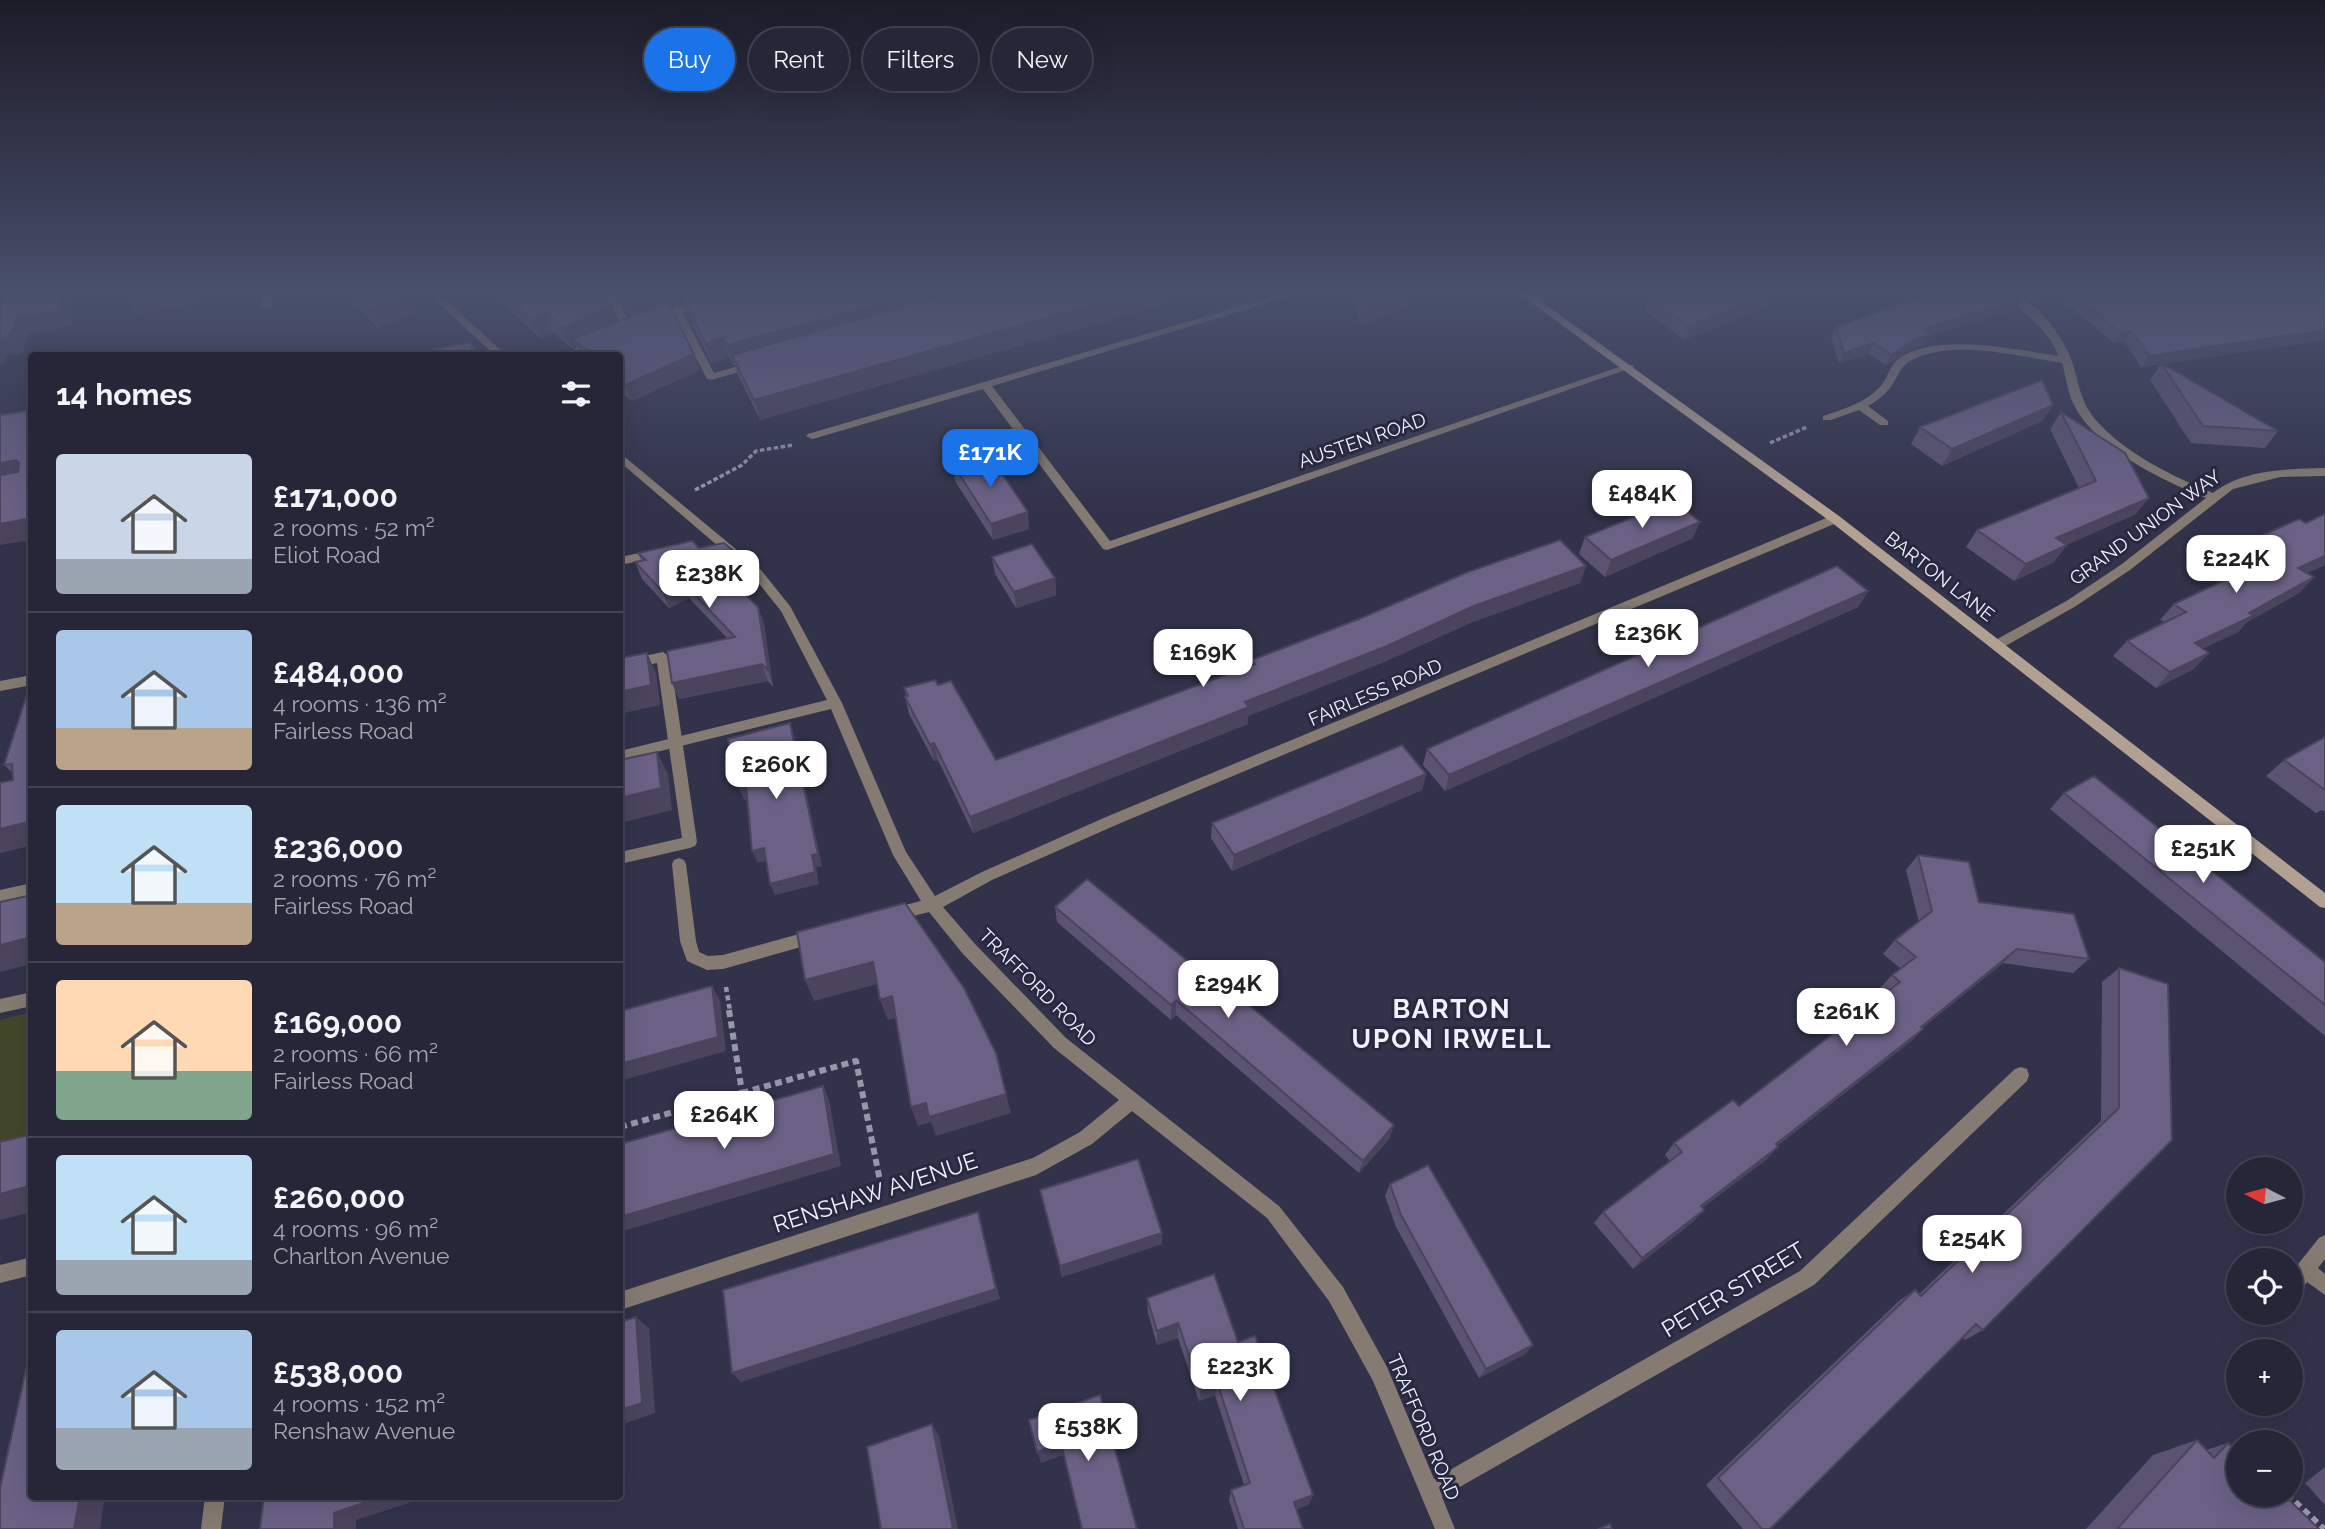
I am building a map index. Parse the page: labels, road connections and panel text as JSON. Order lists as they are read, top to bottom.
{
  "streets": {
    "main road": ["BARTON LANE"],
    "street": [
      "AUSTEN ROAD",
      "GRAND UNION WAY",
      "FAIRLESS ROAD",
      "TRAFFORD ROAD",
      "RENSHAW AVENUE",
      "PETER STREET"
    ]
  },
  "crossings": [
    ["AUSTEN ROAD", "BARTON LANE"],
    ["GRAND UNION WAY", "BARTON LANE"],
    ["BARTON LANE", "FAIRLESS ROAD"],
    ["FAIRLESS ROAD", "TRAFFORD ROAD"],
    ["TRAFFORD ROAD", "RENSHAW AVENUE"],
    ["TRAFFORD ROAD", "PETER STREET"]
  ],
  "districts": ["BARTON UPON IRWELL"],
  "north": "left",
  "page": {
    "chip": [
      "Buy",
      "Rent",
      "Filters",
      "New"
    ],
    "heading": "14 homes",
    "price": [
      "£171K",
      "£484K",
      "£224K",
      "£238K",
      "£236K",
      "£169K",
      "£260K",
      "£251K",
      "£294K",
      "£261K",
      "£264K",
      "£254K",
      "£223K",
      "£538K"
    ],
    "list": [
      {
        "name": "£171,000",
        "note": "2 rooms · 52 m² · Eliot Road"
      },
      {
        "name": "£484,000",
        "note": "4 rooms · 136 m² · Fairless Road"
      },
      {
        "name": "£236,000",
        "note": "2 rooms · 76 m² · Fairless Road"
      },
      {
        "name": "£169,000",
        "note": "2 rooms · 66 m² · Fairless Road"
      },
      {
        "name": "£260,000",
        "note": "4 rooms · 96 m² · Charlton Avenue"
      },
      {
        "name": "£538,000",
        "note": "4 rooms · 152 m² · Renshaw Avenue"
      }
    ],
    "map_buttons": ["+", "−"]
  }
}
